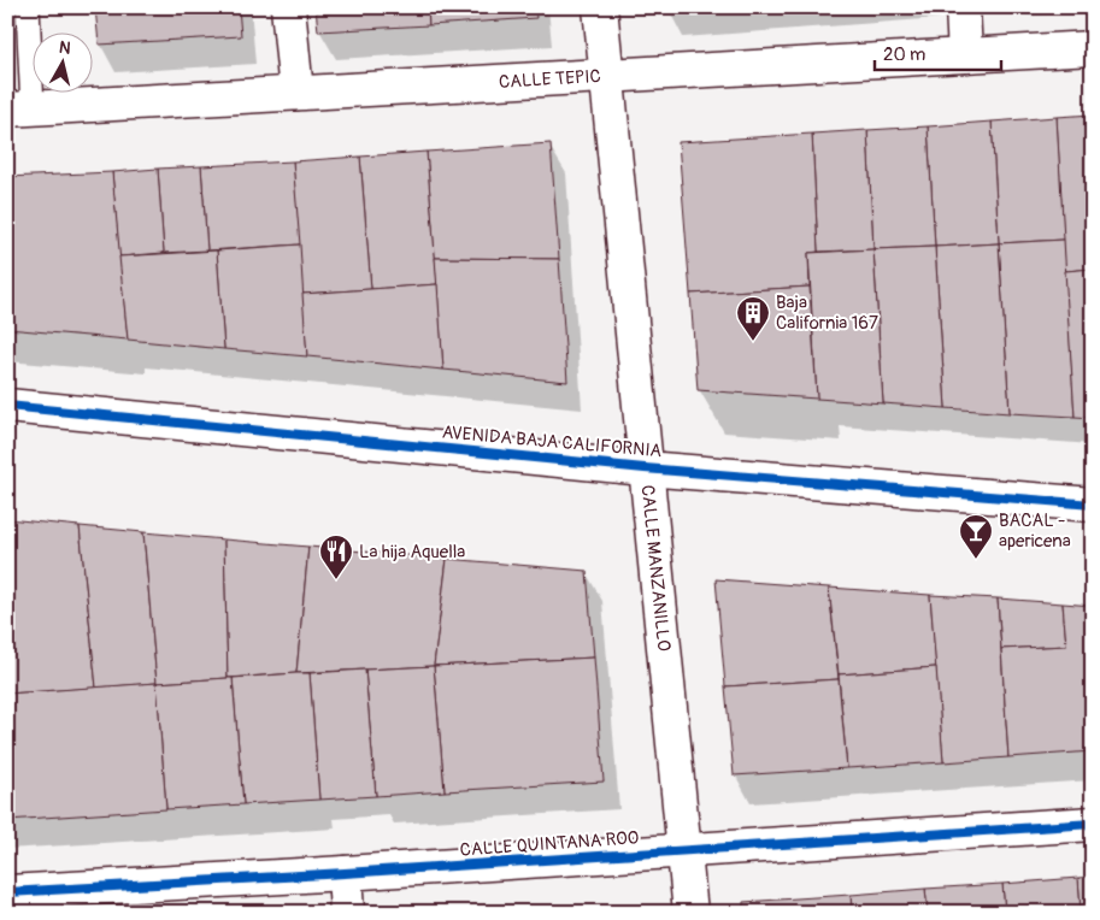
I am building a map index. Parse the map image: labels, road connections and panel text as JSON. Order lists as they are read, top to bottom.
{
  "streets": {
    "street": [
      "CALLE TEPIC",
      "AVENIDA BAJA CALIFORNIA",
      "CALLE MANZANILLO",
      "CALLE QUINTANA ROO"
    ]
  },
  "crossings": [
    ["CALLE TEPIC", "CALLE MANZANILLO"],
    ["AVENIDA BAJA CALIFORNIA", "CALLE MANZANILLO"],
    ["CALLE MANZANILLO", "CALLE QUINTANA ROO"]
  ],
  "places": {
    "building": ["Baja California 167"],
    "bar": ["BACAL - apericena"],
    "restaurant": ["La hija Aquella"]
  },
  "scale_bar": "20 m",
  "north": "top"
}
